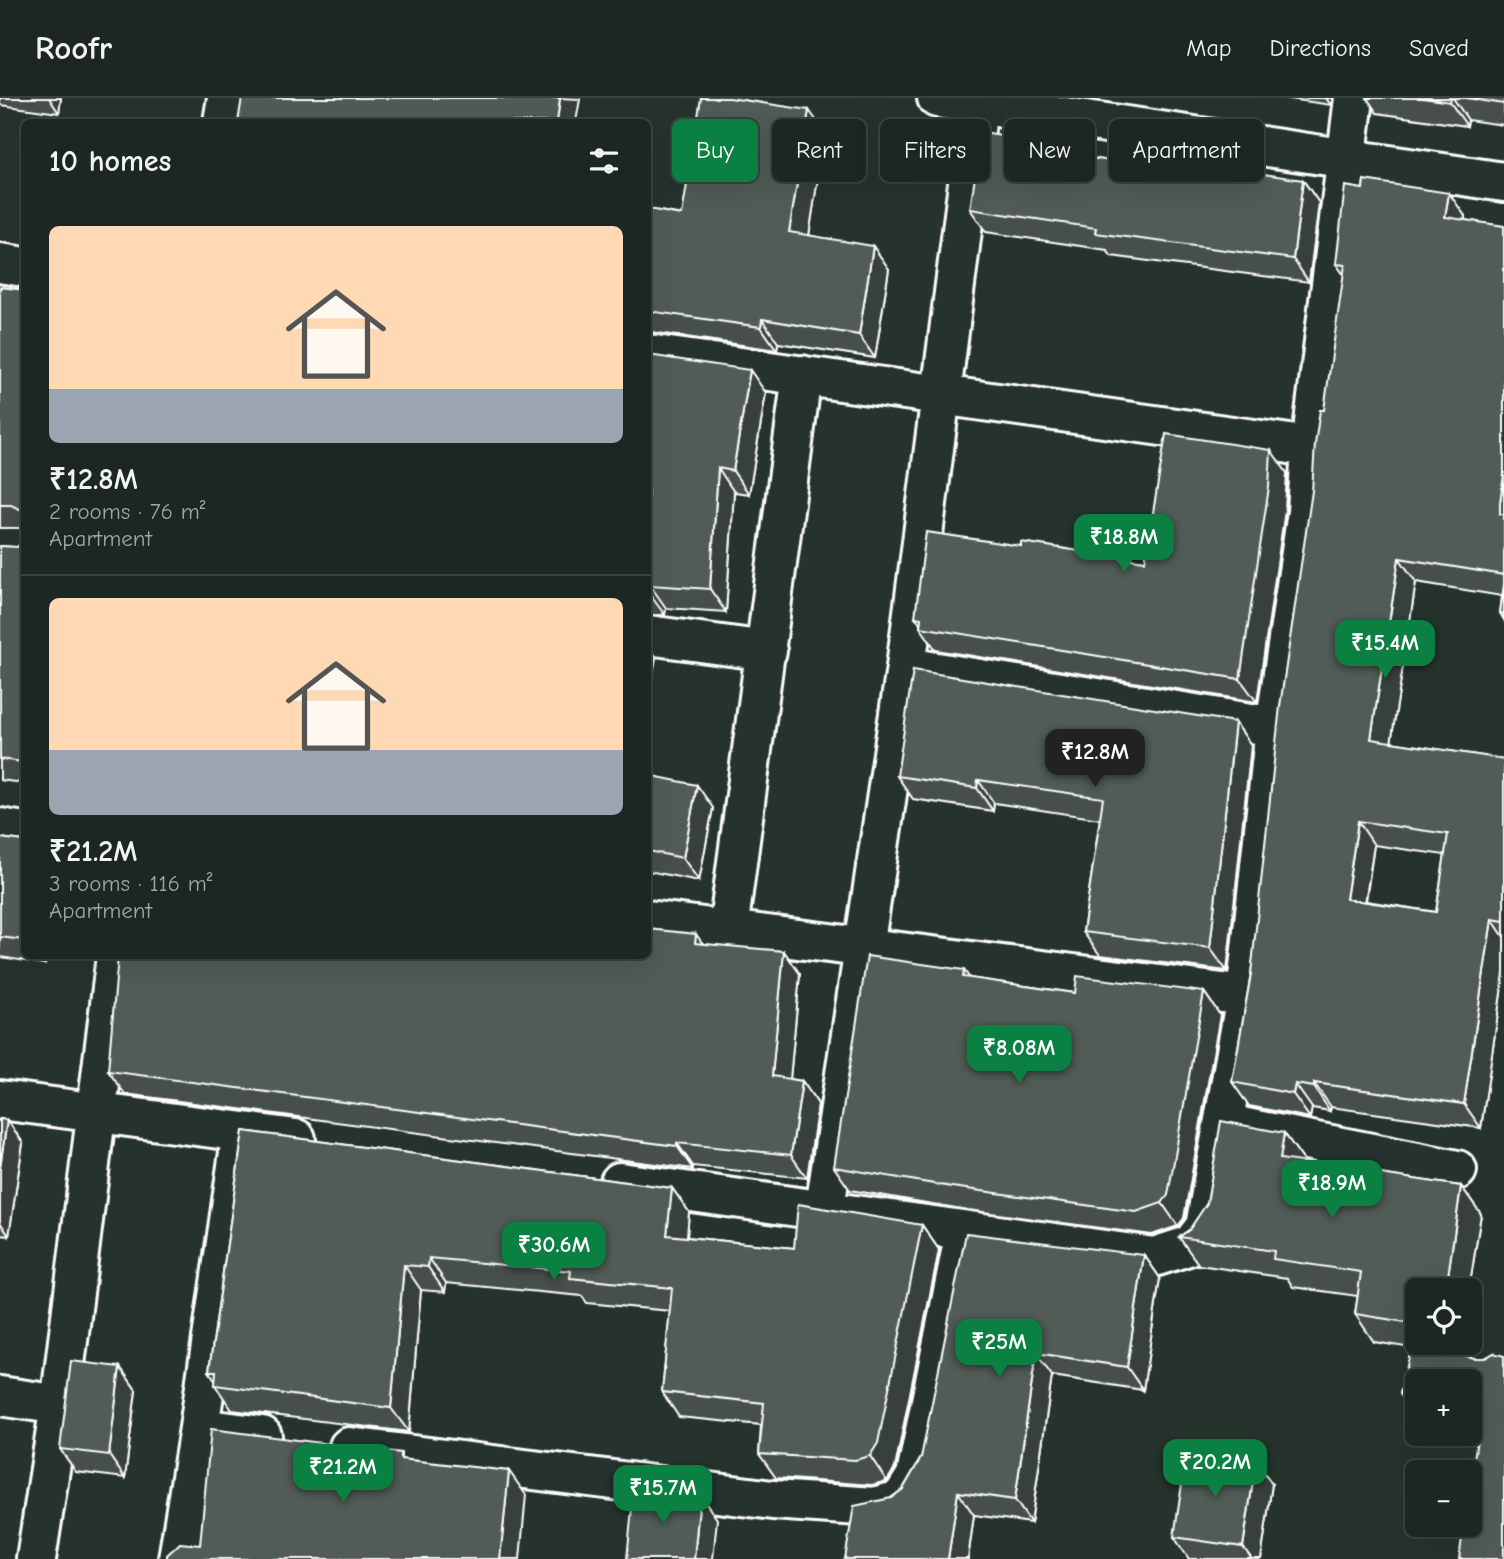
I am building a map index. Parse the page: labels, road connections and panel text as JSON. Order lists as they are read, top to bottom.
{
  "page": {
    "header": "Roofr",
    "nav": ["Map", "Directions", "Saved"],
    "chip": [
      "Buy",
      "Rent",
      "Filters",
      "New",
      "Apartment"
    ],
    "heading": "10 homes",
    "list": [
      {
        "name": "₹12.8M",
        "note": "2 rooms · 76 m² · Apartment"
      },
      {
        "name": "₹21.2M",
        "note": "3 rooms · 116 m² · Apartment"
      }
    ],
    "price": [
      "₹18.8M",
      "₹15.4M",
      "₹12.8M",
      "₹8.08M",
      "₹18.9M",
      "₹30.6M",
      "₹25M",
      "₹20.2M",
      "₹21.2M",
      "₹15.7M"
    ],
    "map_buttons": ["+", "−"]
  }
}
